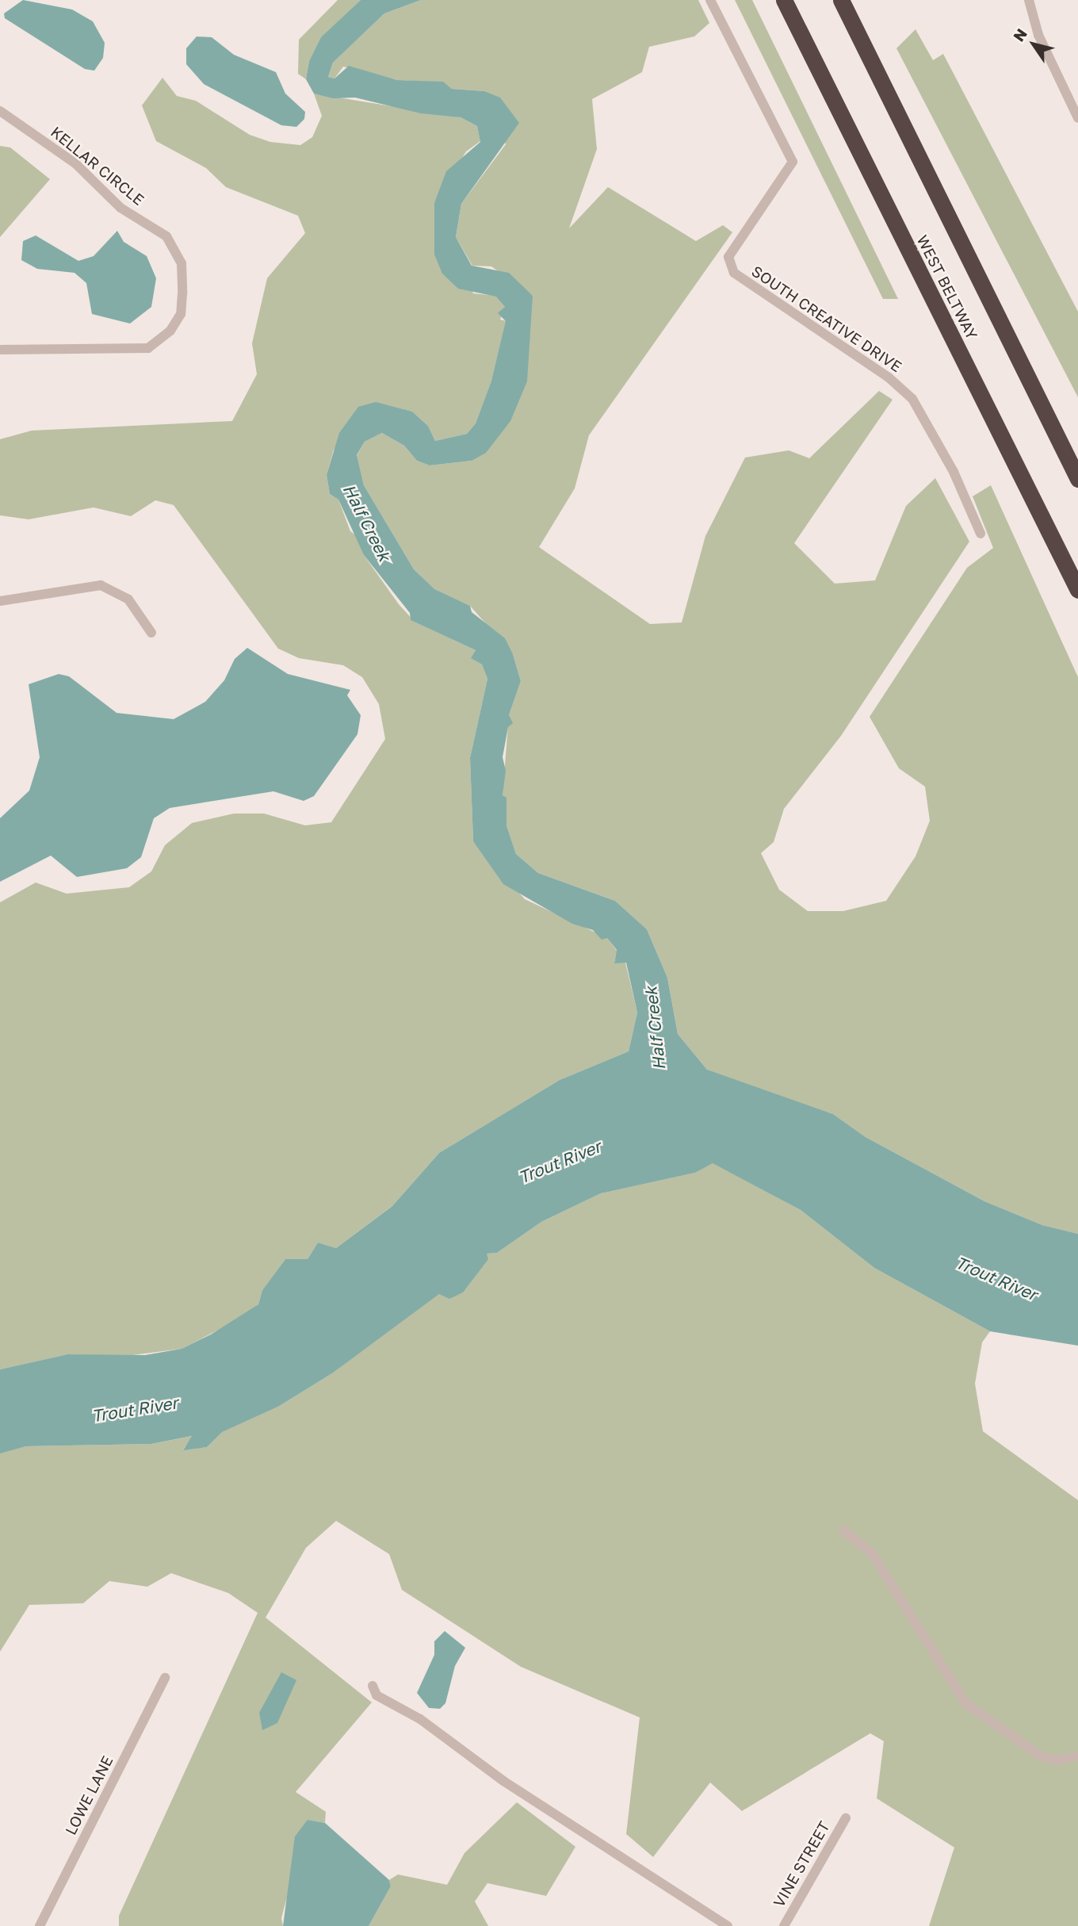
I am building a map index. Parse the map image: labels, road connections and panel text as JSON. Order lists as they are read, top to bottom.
{
  "streets": {
    "highway": ["WEST BELTWAY"],
    "street": [
      "KELLAR CIRCLE",
      "SOUTH CREATIVE DRIVE",
      "LOWE LANE",
      "VINE STREET"
    ]
  },
  "water": ["Half Creek", "Trout River"],
  "north": "top left"
}
